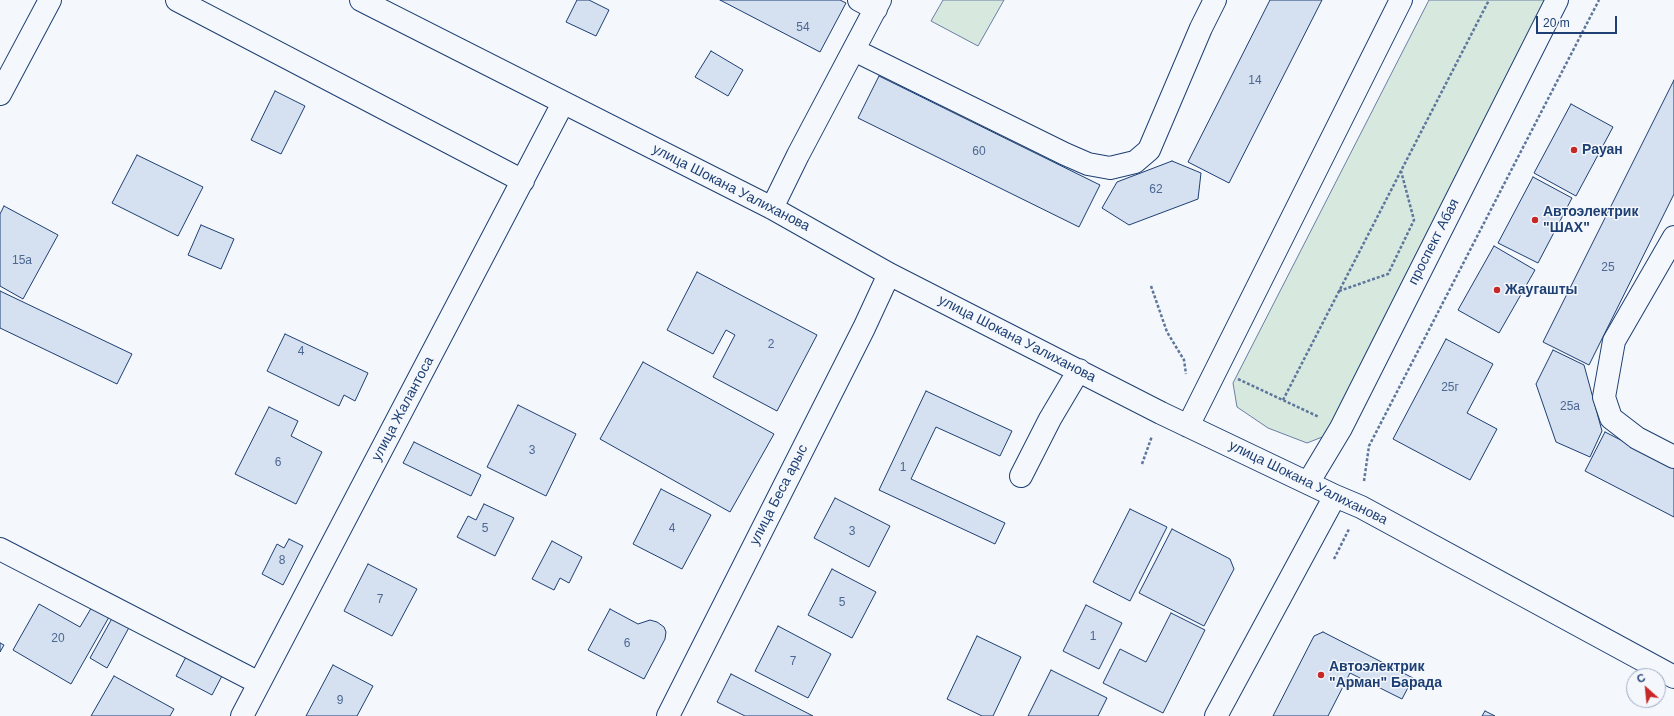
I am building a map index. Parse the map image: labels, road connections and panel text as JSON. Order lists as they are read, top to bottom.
{
  "streets": {
    "street": [
      "улица Шокана Уалиханова",
      "проспект Абая",
      "улица Жалантоса",
      "улица Беса арыс"
    ]
  },
  "crossings": [
    ["улица Шокана Уалиханова", "проспект Абая"],
    ["улица Шокана Уалиханова", "улица Жалантоса"],
    ["улица Шокана Уалиханова", "улица Беса арыс"]
  ],
  "places": [
    "Рауан",
    "Автоэлектрик \"ШАХ\"",
    "Жаугашты",
    "Автоэлектрик \"Арман\" Барада"
  ],
  "house_numbers": [
    "54",
    "14",
    "60",
    "62",
    "15а",
    "25",
    "2",
    "4",
    "25г",
    "25а",
    "3",
    "6",
    "1",
    "5",
    "4",
    "3",
    "8",
    "7",
    "5",
    "1",
    "20",
    "6",
    "7",
    "9"
  ],
  "scale_bar": "20 m",
  "north": "top left"
}
